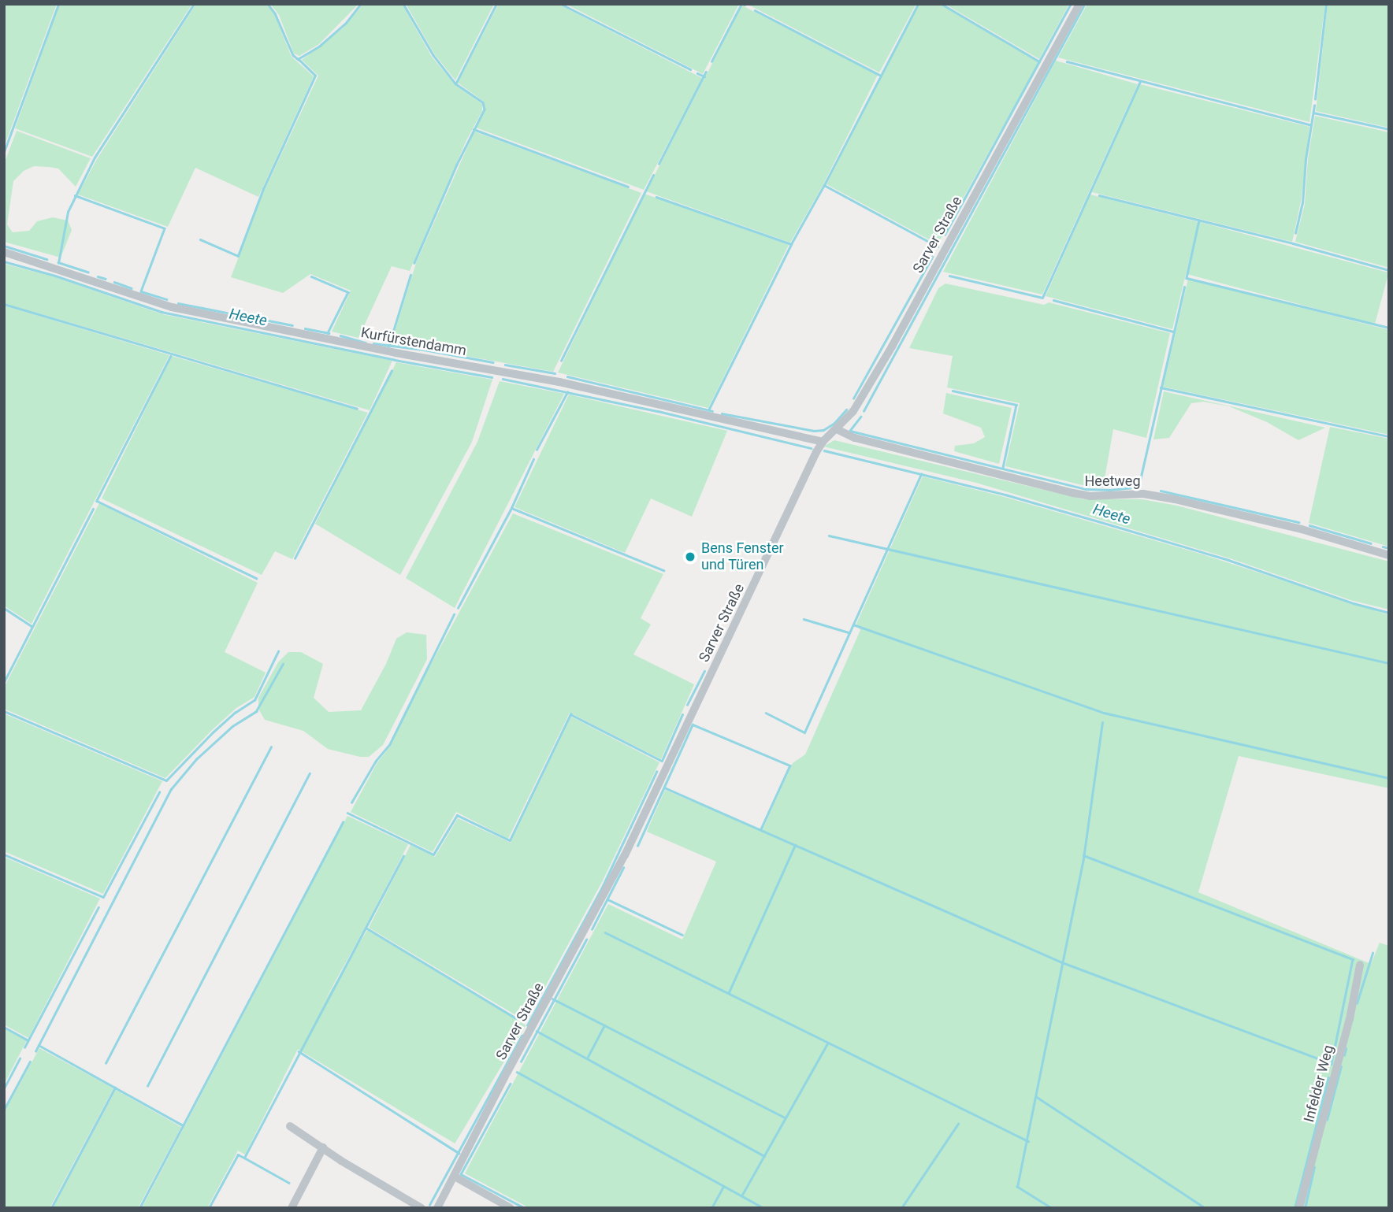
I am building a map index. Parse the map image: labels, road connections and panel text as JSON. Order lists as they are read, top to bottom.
{
  "streets": {
    "street": [
      "Sarver Straße",
      "Kurfürstendamm",
      "Heetweg",
      "Infelder Weg"
    ]
  },
  "crossings": [
    ["Sarver Straße", "Kurfürstendamm"],
    ["Sarver Straße", "Heetweg"]
  ],
  "water": ["Heete"],
  "places": ["Bens Fenster und Türen"]
}
